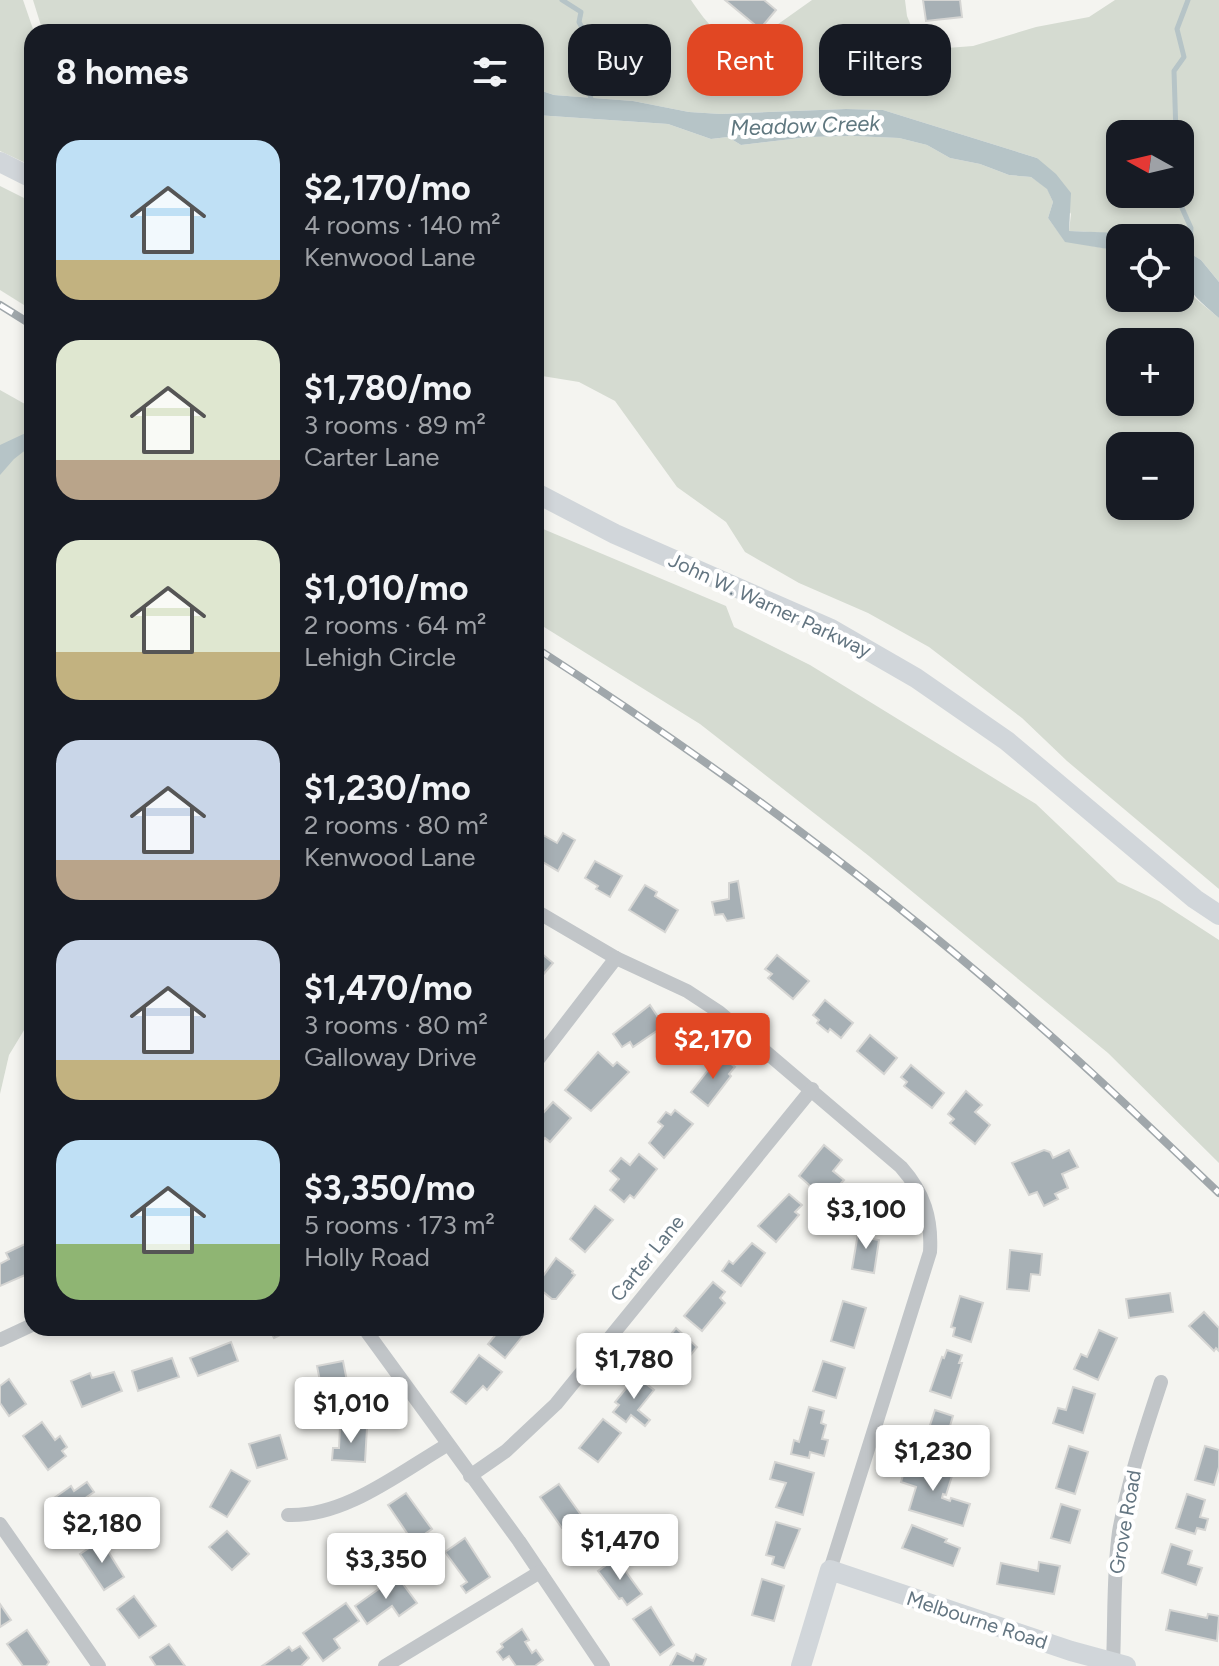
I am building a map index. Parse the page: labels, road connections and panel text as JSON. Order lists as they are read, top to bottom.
{
  "streets": {
    "main road": ["John W. Warner Parkway", "Melbourne Road"],
    "street": ["Carter Lane", "Grove Road"]
  },
  "crossings": [
    ["Grove Road", "Melbourne Road"]
  ],
  "water": ["Meadow Creek"],
  "north": "left",
  "page": {
    "chip": ["Buy", "Rent", "Filters"],
    "heading": "8 homes",
    "map_buttons": ["+", "−"],
    "list": [
      {
        "name": "$2,170/mo",
        "note": "4 rooms · 140 m² · Kenwood Lane"
      },
      {
        "name": "$1,780/mo",
        "note": "3 rooms · 89 m² · Carter Lane"
      },
      {
        "name": "$1,010/mo",
        "note": "2 rooms · 64 m² · Lehigh Circle"
      },
      {
        "name": "$1,230/mo",
        "note": "2 rooms · 80 m² · Kenwood Lane"
      },
      {
        "name": "$1,470/mo",
        "note": "3 rooms · 80 m² · Galloway Drive"
      },
      {
        "name": "$3,350/mo",
        "note": "5 rooms · 173 m² · Holly Road"
      }
    ],
    "price": [
      "$2,170",
      "$3,100",
      "$1,780",
      "$1,010",
      "$1,230",
      "$2,180",
      "$1,470",
      "$3,350"
    ]
  }
}
